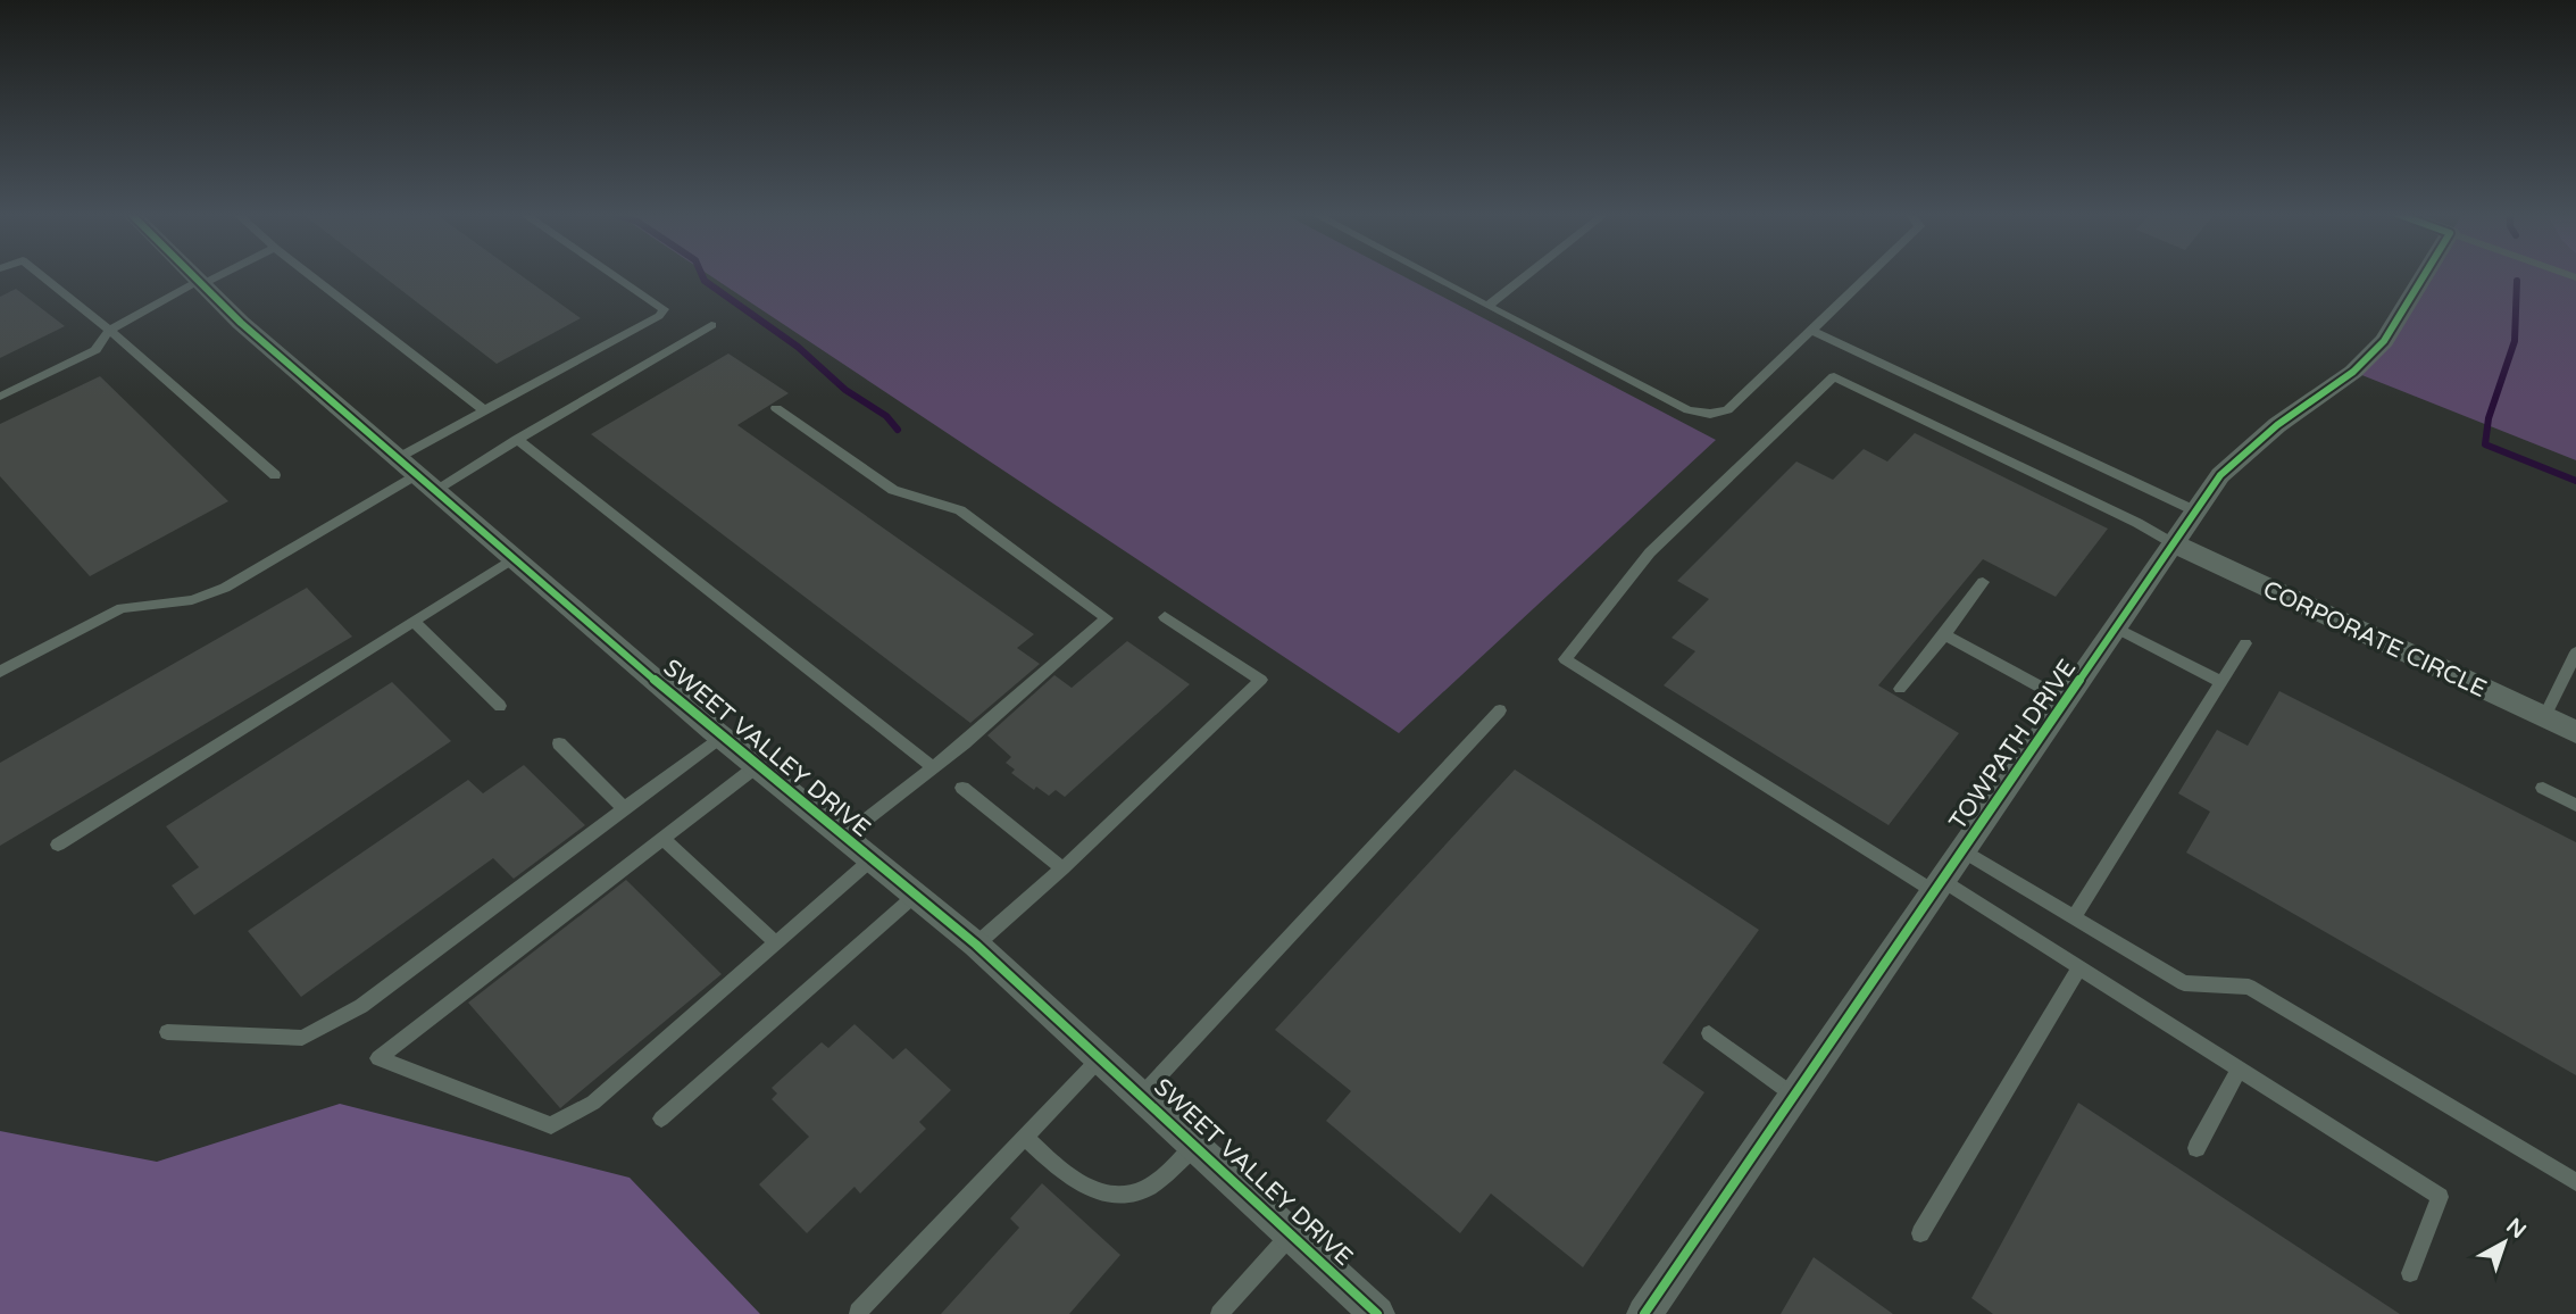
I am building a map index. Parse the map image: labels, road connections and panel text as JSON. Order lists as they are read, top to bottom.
{
  "streets": {
    "street": ["CORPORATE CIRCLE", "TOWPATH DRIVE", "SWEET VALLEY DRIVE"]
  },
  "crossings": [
    ["CORPORATE CIRCLE", "TOWPATH DRIVE"]
  ],
  "north": "top right"
}
